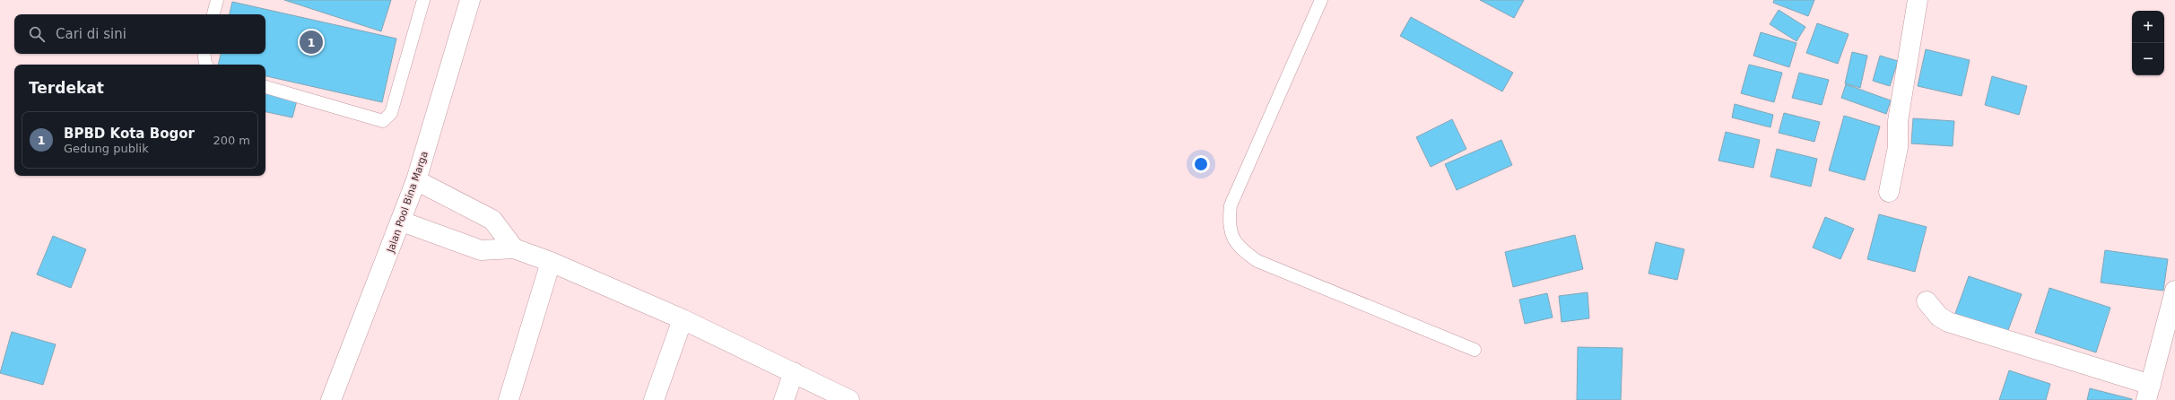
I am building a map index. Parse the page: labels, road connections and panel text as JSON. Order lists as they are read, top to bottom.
{
  "streets": {
    "street": ["Jalan Pool Bina Marga"]
  },
  "page": {
    "map_buttons": ["+", "−"],
    "search": "Cari di sini",
    "pins": "1",
    "heading": "Terdekat",
    "list": [
      {
        "mark": "1",
        "name": "BPBD Kota Bogor",
        "note": "Gedung publik",
        "value": "200 m"
      }
    ]
  }
}
